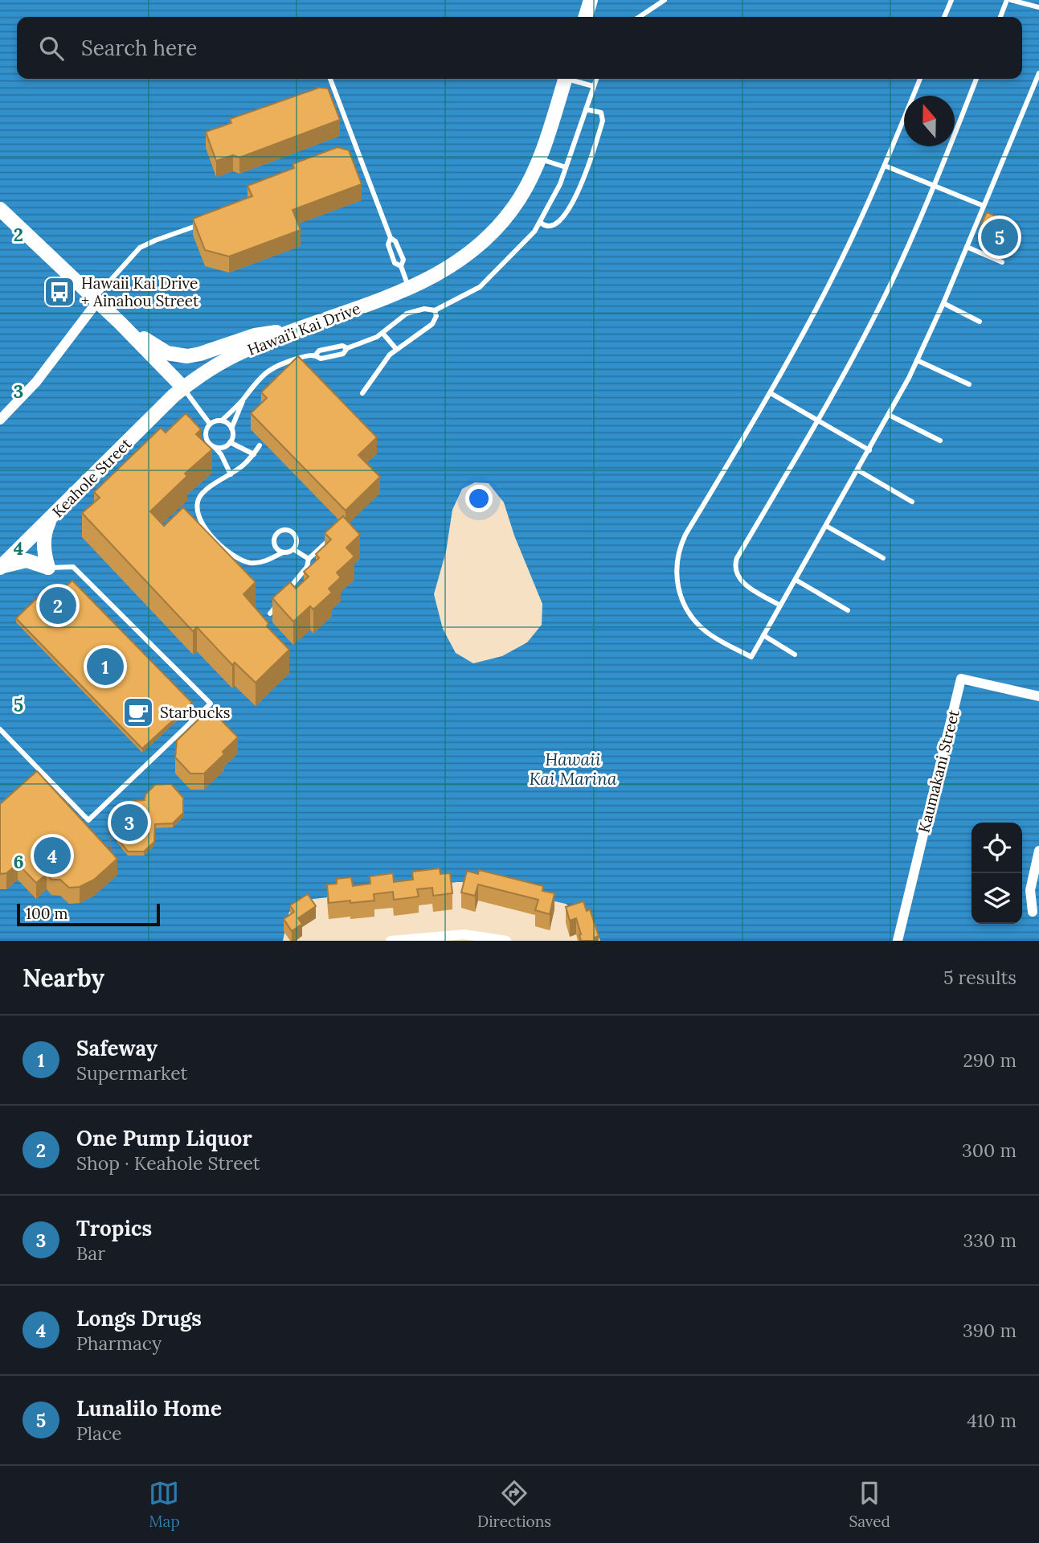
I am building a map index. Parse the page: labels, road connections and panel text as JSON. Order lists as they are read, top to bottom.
{
  "streets": {
    "main road": ["Hawai’i Kai Drive", "Keahole Street"],
    "street": ["Kaumakani Street"]
  },
  "crossings": [
    ["Hawai’i Kai Drive", "Keahole Street"]
  ],
  "water": ["Hawaii Kai Marina"],
  "places": {
    "bus stop": ["Hawaii Kai Drive + Ainahou Street"],
    "cafe": ["Starbucks"]
  },
  "scale_bar": "100 m",
  "north": "top",
  "page": {
    "search": "Search here",
    "pins": [
      "5",
      "2",
      "1",
      "3",
      "4"
    ],
    "scale": "100 m",
    "heading": ["Nearby", "5 results"],
    "list": [
      {
        "mark": "1",
        "name": "Safeway",
        "note": "Supermarket",
        "value": "290 m"
      },
      {
        "mark": "2",
        "name": "One Pump Liquor",
        "note": "Shop · Keahole Street",
        "value": "300 m"
      },
      {
        "mark": "3",
        "name": "Tropics",
        "note": "Bar",
        "value": "330 m"
      },
      {
        "mark": "4",
        "name": "Longs Drugs",
        "note": "Pharmacy",
        "value": "390 m"
      },
      {
        "mark": "5",
        "name": "Lunalilo Home",
        "note": "Place",
        "value": "410 m"
      }
    ],
    "nav": ["Map", "Directions", "Saved"]
  },
  "grid": {
    "rows": [
      "2",
      "3",
      "4",
      "5",
      "6"
    ]
  }
}
